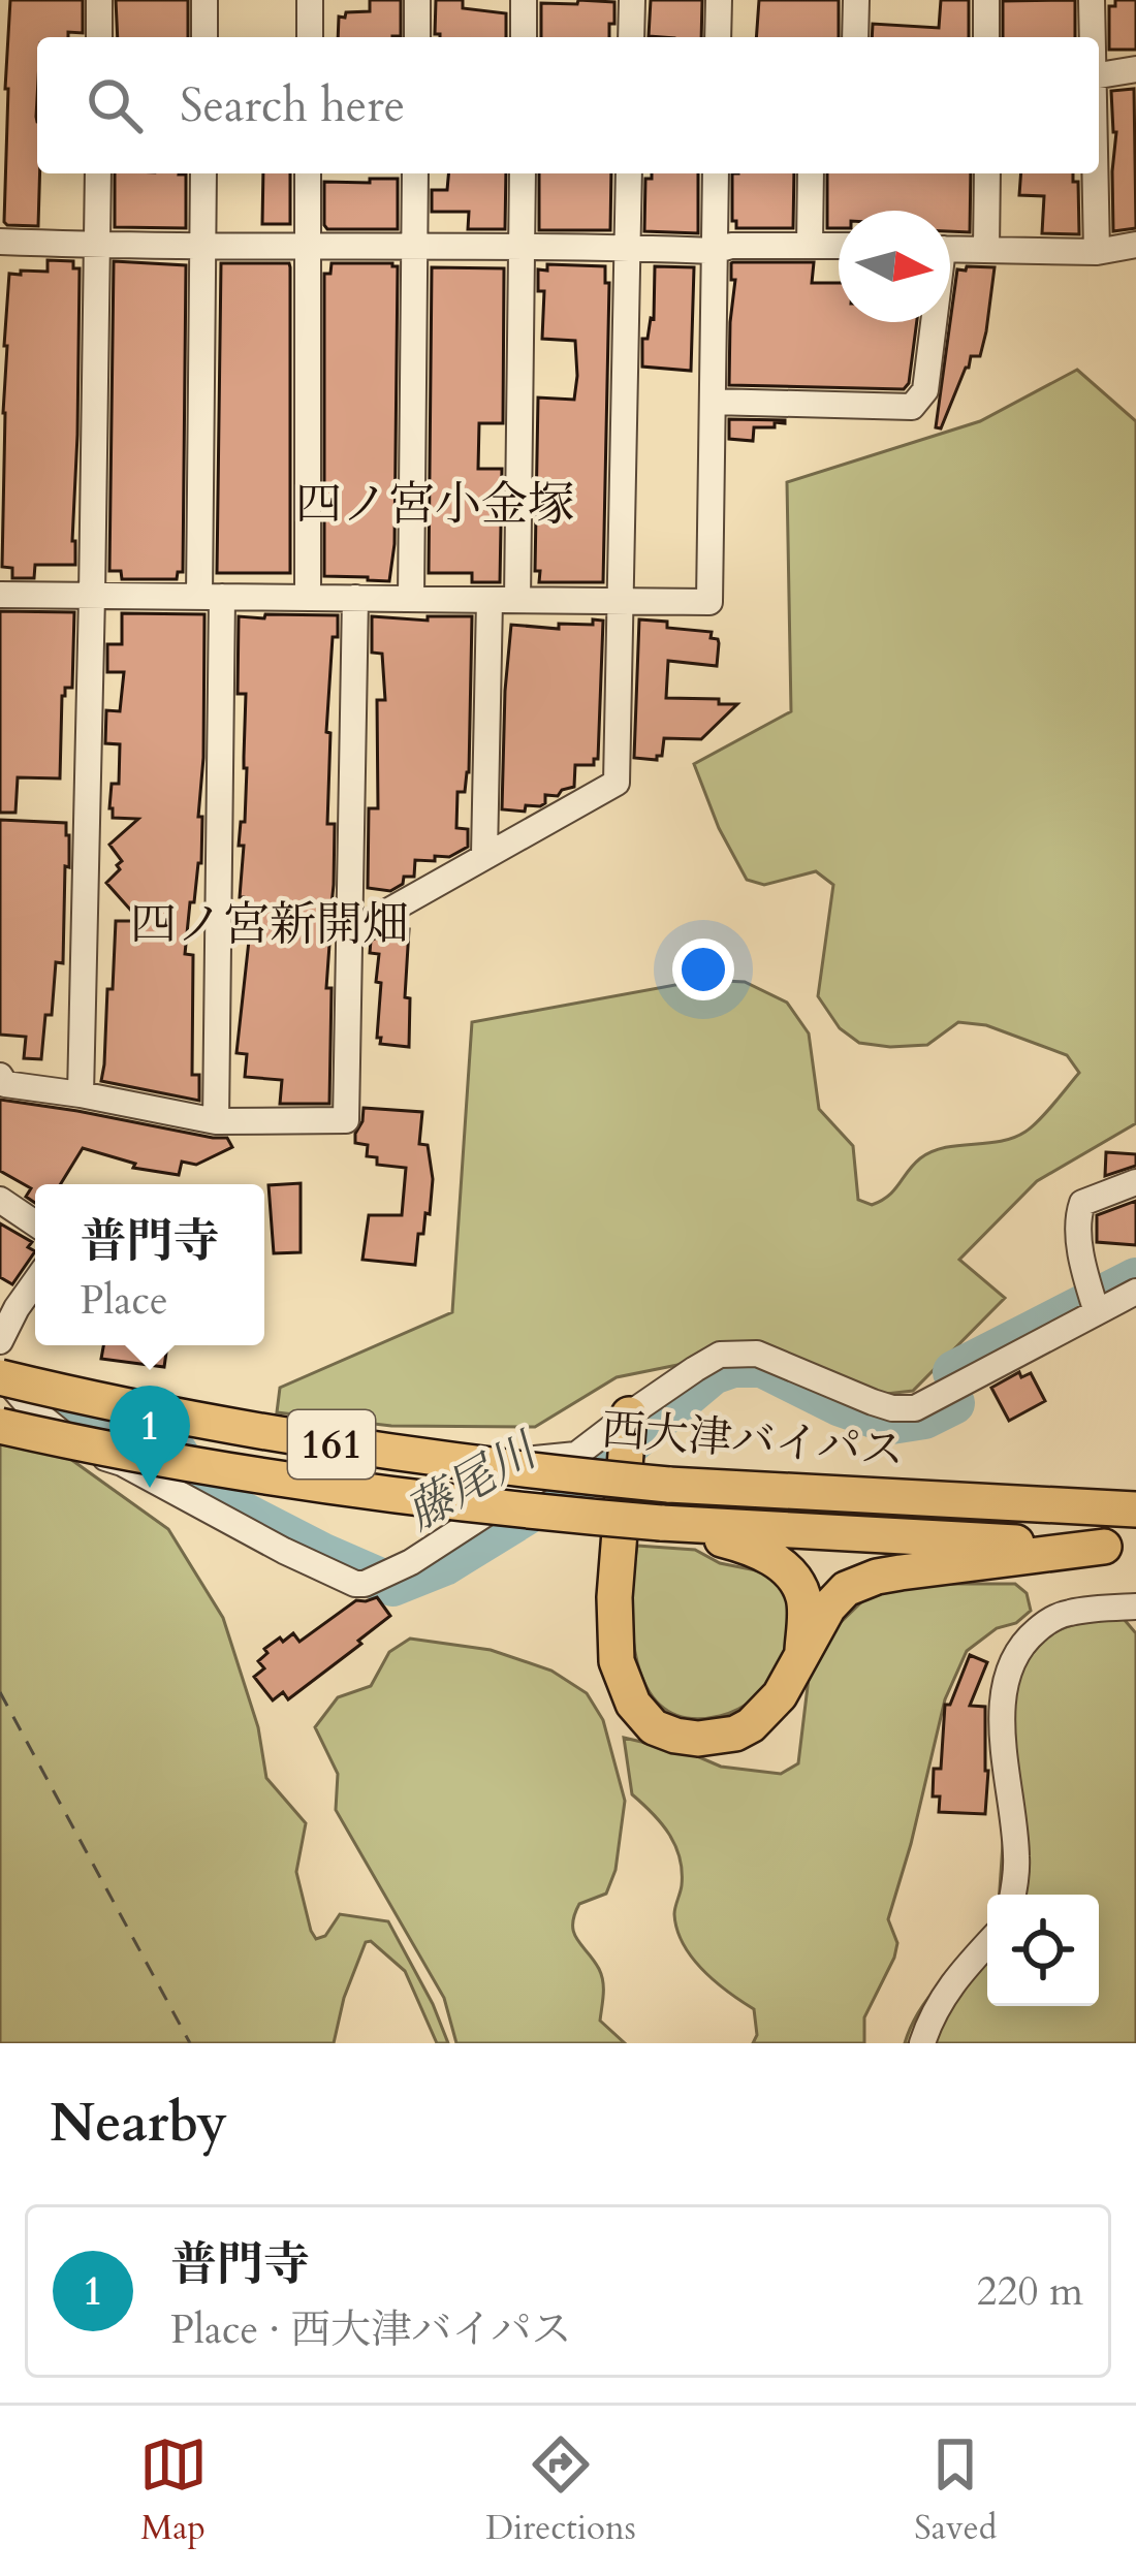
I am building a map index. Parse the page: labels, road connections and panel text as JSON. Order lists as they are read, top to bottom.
{
  "streets": {
    "highway": ["西大津バイパス", "161"]
  },
  "districts": ["四ノ宮小金塚", "四ノ宮新開畑"],
  "water": ["藤尾川"],
  "north": "right",
  "page": {
    "search": "Search here",
    "popup": ["普門寺", "Place"],
    "pins": "1",
    "heading": "Nearby",
    "list": [
      {
        "mark": "1",
        "name": "普門寺",
        "note": "Place · 西大津バイパス",
        "value": "220 m"
      }
    ],
    "nav": ["Map", "Directions", "Saved"]
  }
}
